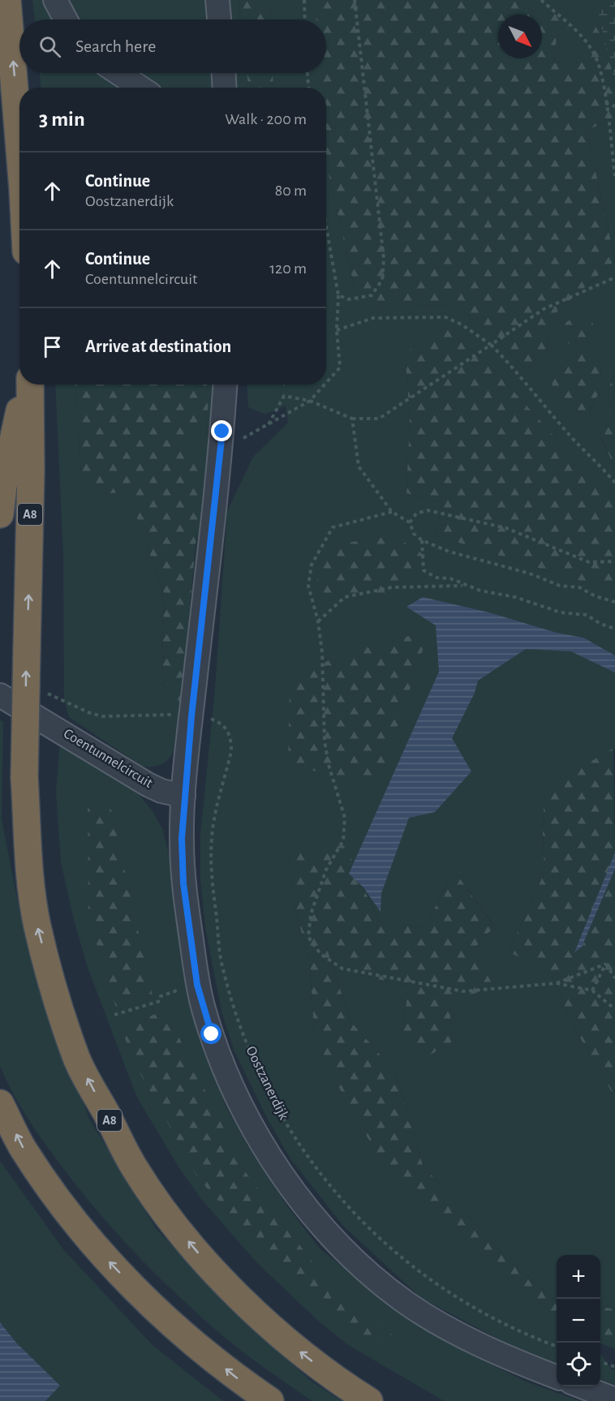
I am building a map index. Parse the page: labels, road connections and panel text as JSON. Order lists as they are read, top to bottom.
{
  "streets": {
    "highway": ["A8"],
    "lane": ["Coentunnelcircuit"],
    "path": ["Oostzanerdijk"]
  },
  "north": "bottom right",
  "page": {
    "search": "Search here",
    "heading": ["3 min", "Walk · 200 m"],
    "list": [
      ["Continue", "Oostzanerdijk", "80 m"],
      ["Continue", "Coentunnelcircuit", "120 m"],
      "Arrive at destination"
    ],
    "map_buttons": ["+", "−"]
  }
}
